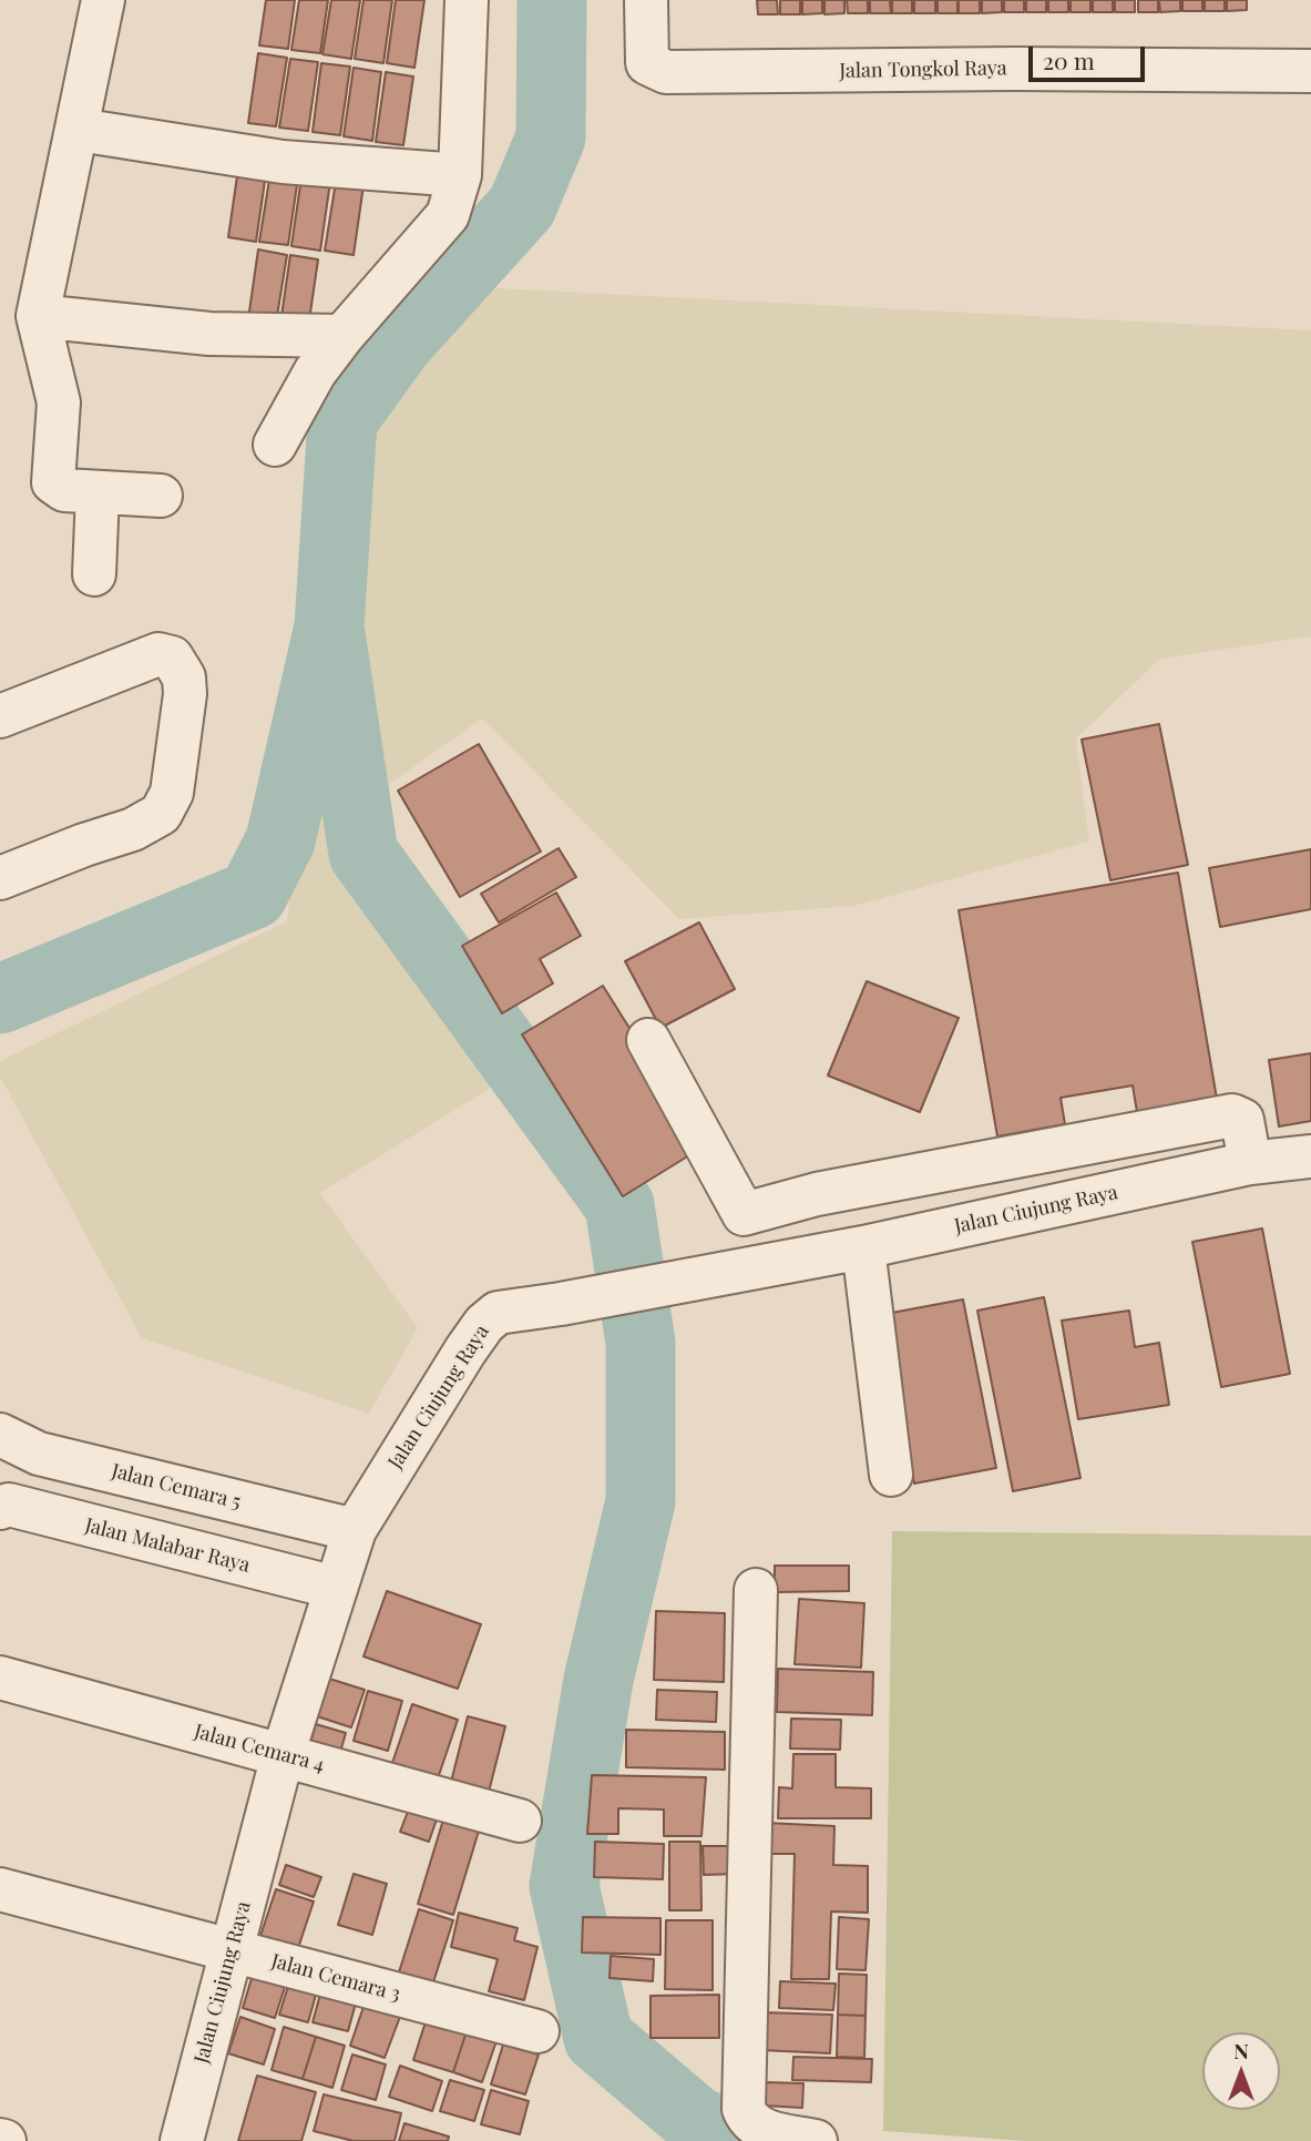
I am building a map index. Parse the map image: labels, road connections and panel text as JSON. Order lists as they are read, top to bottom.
{
  "streets": {
    "street": [
      "Jalan Tongkol Raya",
      "Jalan Ciujung Raya",
      "Jalan Cemara 5",
      "Jalan Malabar Raya",
      "Jalan Cemara 4",
      "Jalan Cemara 3"
    ]
  },
  "crossings": [
    ["Jalan Ciujung Raya", "Jalan Cemara 5"],
    ["Jalan Ciujung Raya", "Jalan Malabar Raya"],
    ["Jalan Ciujung Raya", "Jalan Cemara 4"],
    ["Jalan Ciujung Raya", "Jalan Cemara 3"]
  ],
  "scale_bar": "20 m",
  "north": "top"
}
